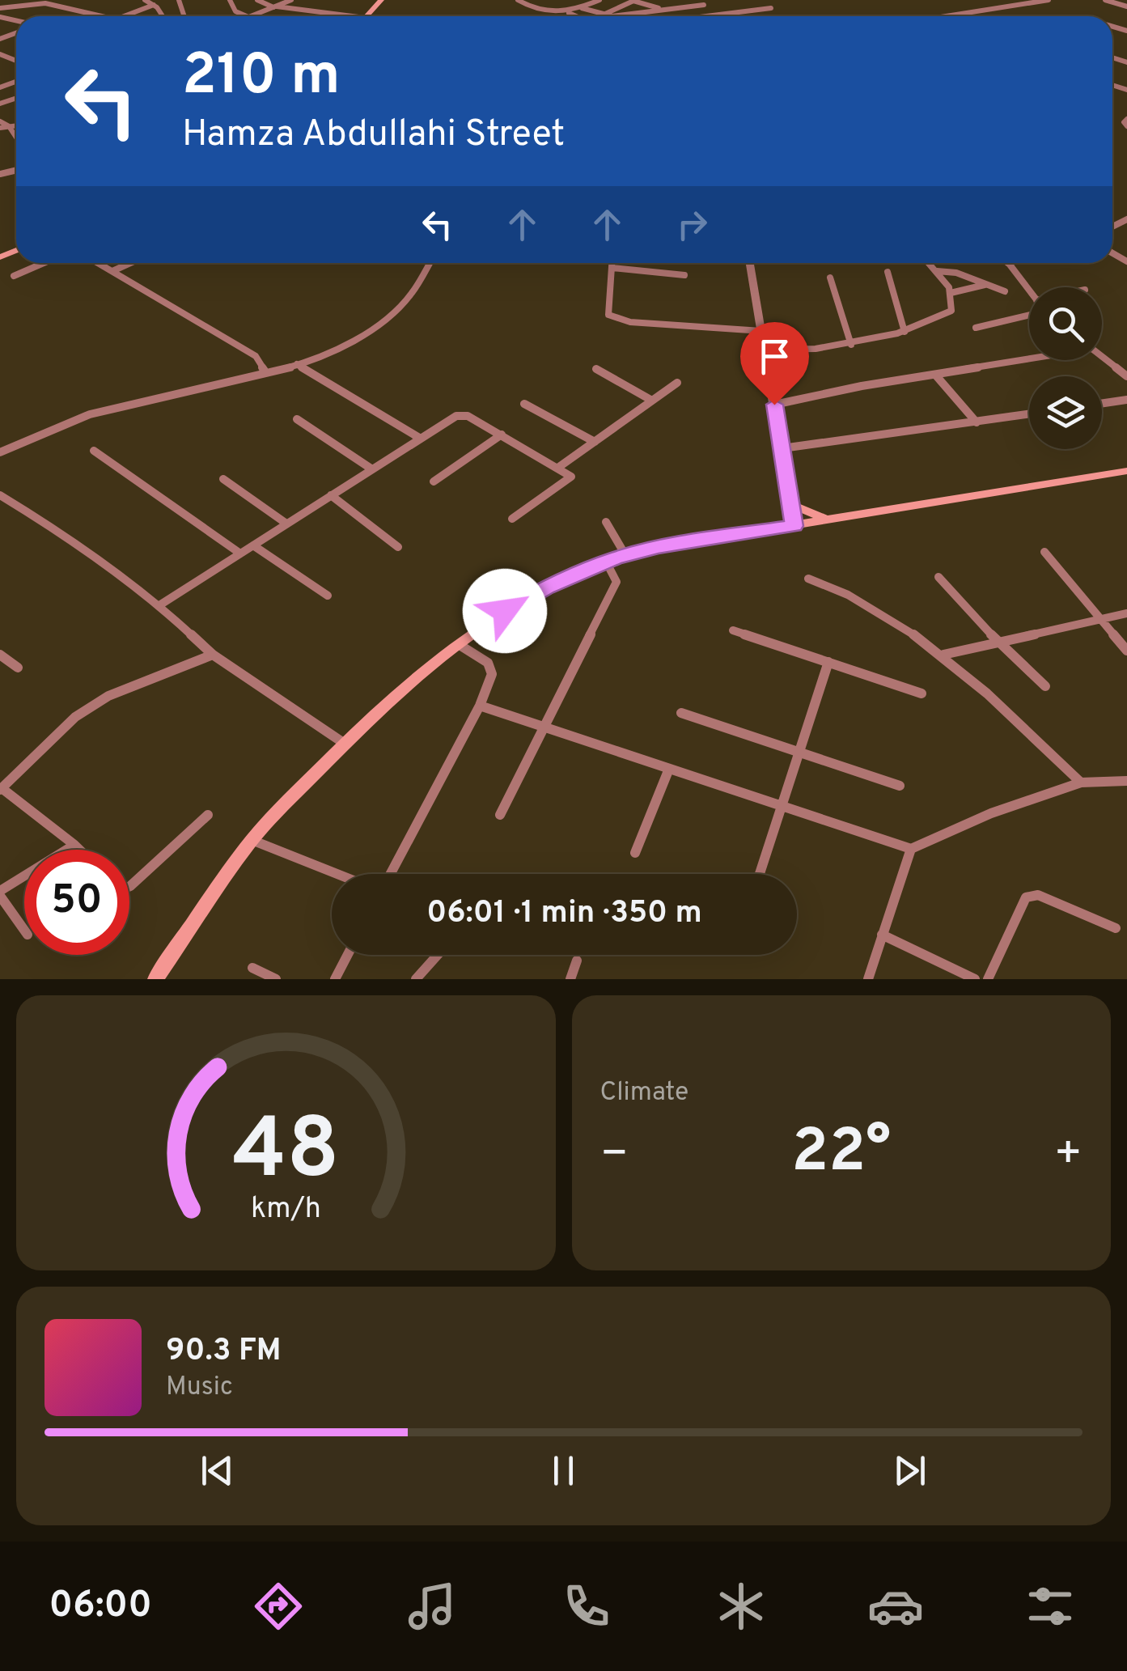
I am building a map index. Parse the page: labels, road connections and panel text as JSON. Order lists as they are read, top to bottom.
{
  "page": {
    "turn": ["210 m", "Hamza Abdullahi Street"],
    "limit": "50",
    "trip": "06:01 · 1 min · 350 m",
    "tile": "Climate",
    "heat": ["−", "22°", "+"],
    "song": ["90.3 FM", "Music"],
    "tabs": "06:00",
    "gauge": ["48", "km/h"]
  }
}
